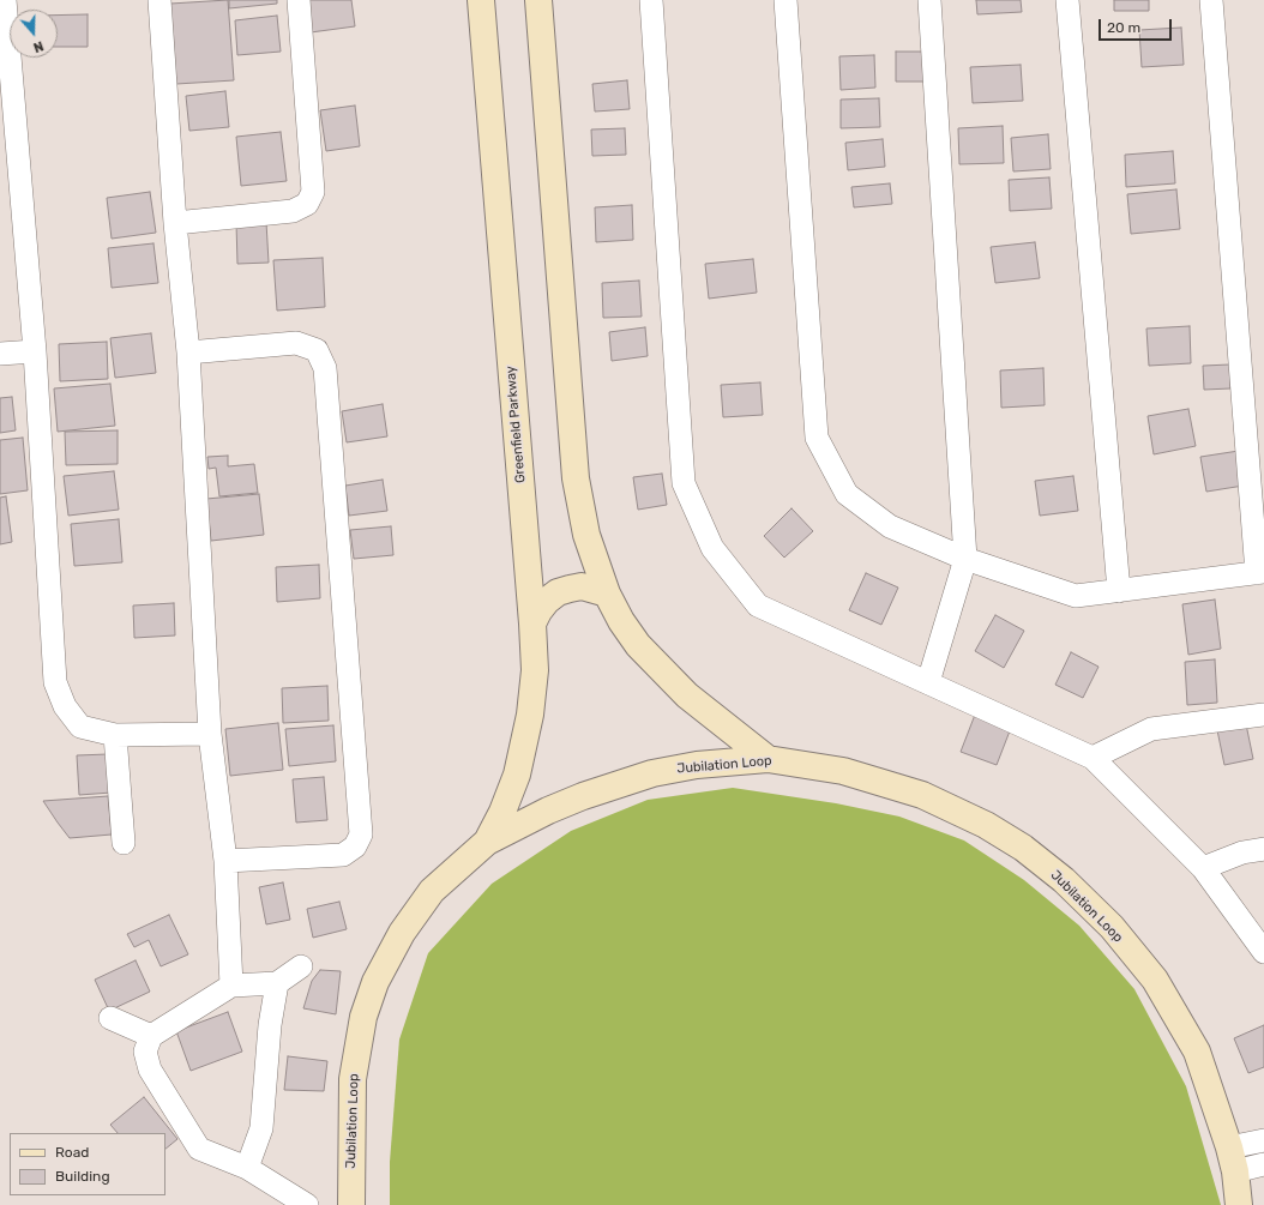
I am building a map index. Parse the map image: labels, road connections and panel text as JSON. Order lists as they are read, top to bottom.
{
  "streets": {
    "main road": ["Greenfield Parkway", "Jubilation Loop"]
  },
  "crossings": [
    ["Greenfield Parkway", "Jubilation Loop"]
  ],
  "legend": ["Road", "Building"],
  "scale_bar": "20 m",
  "north": "bottom"
}
